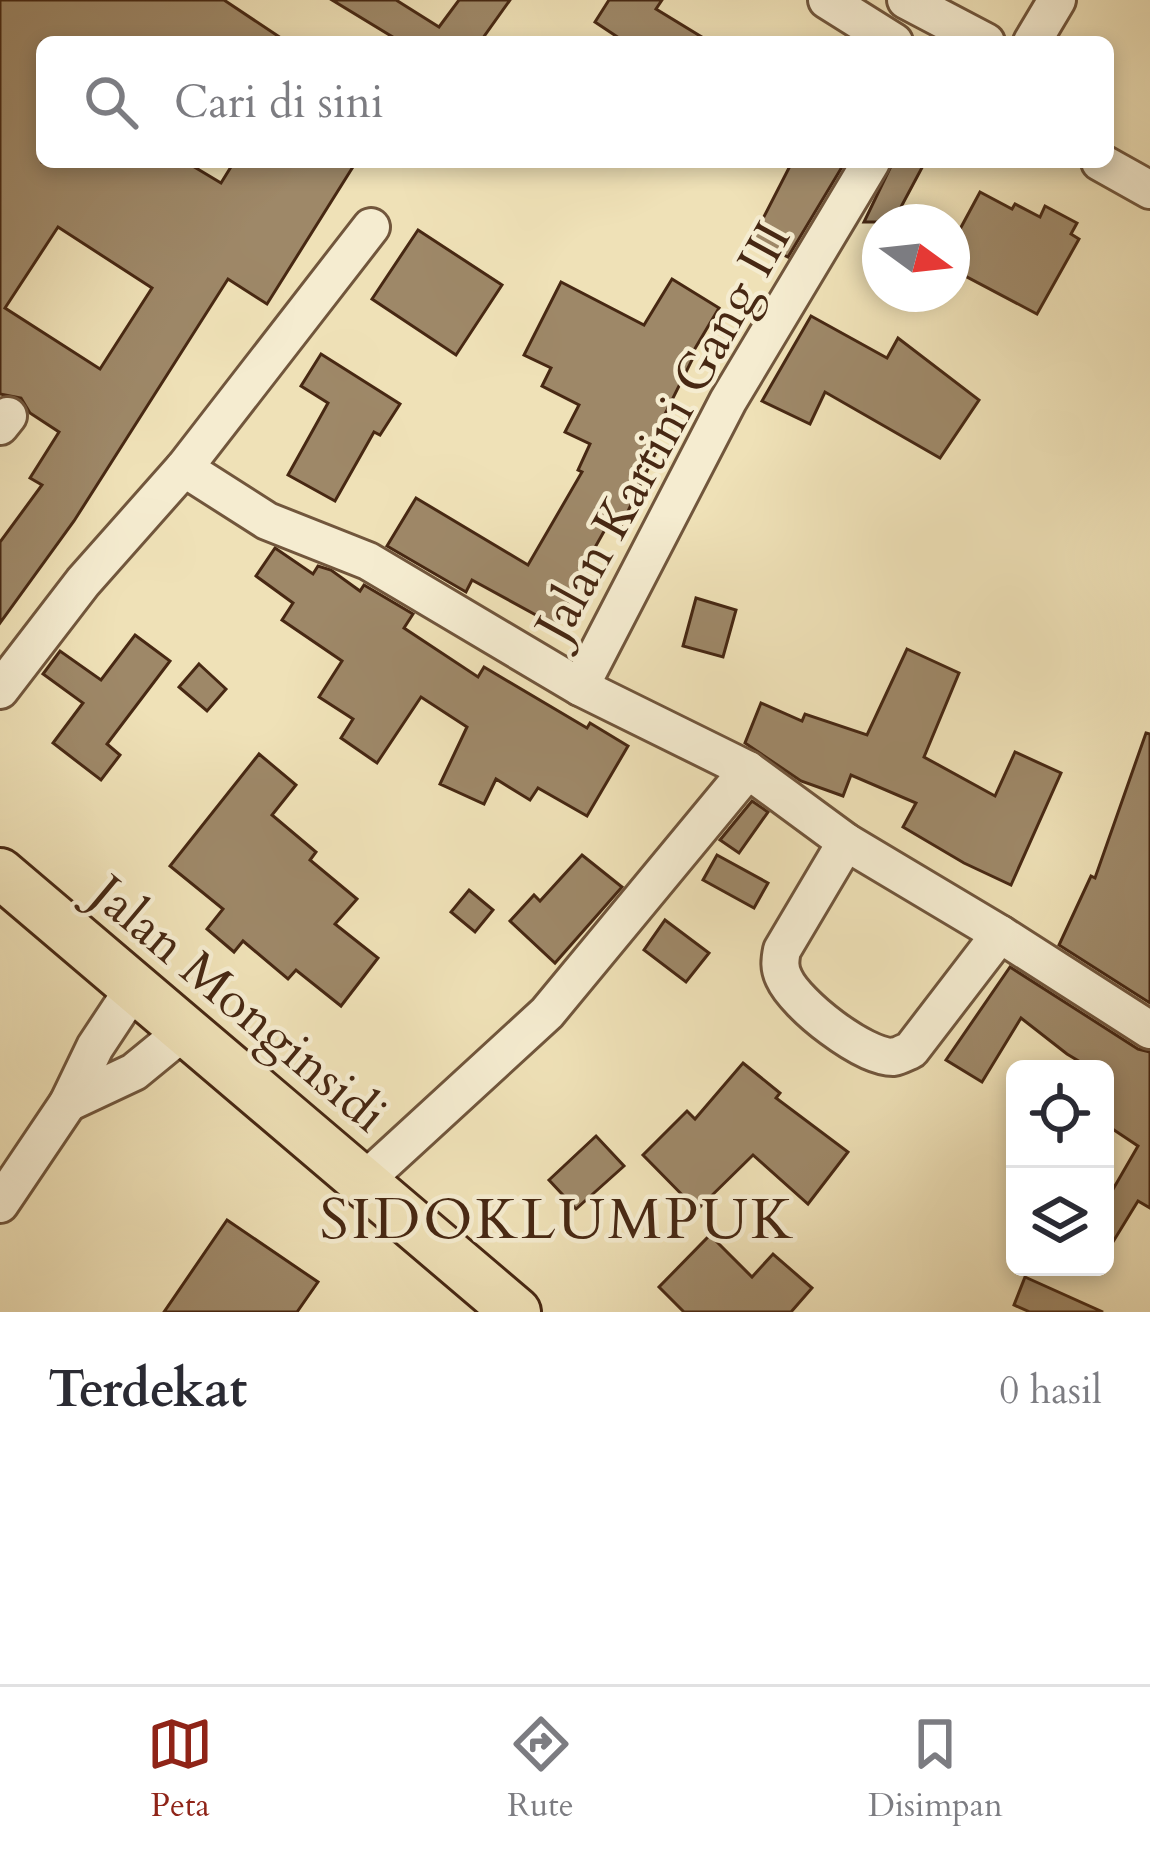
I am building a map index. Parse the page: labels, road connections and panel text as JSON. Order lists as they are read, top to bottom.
{
  "streets": {
    "main road": ["Jalan Monginsidi"],
    "street": ["Jalan Kartini Gang III"]
  },
  "districts": ["SIDOKLUMPUK"],
  "north": "right",
  "page": {
    "search": "Cari di sini",
    "heading": ["Terdekat", "0 hasil"],
    "nav": ["Peta", "Rute", "Disimpan"]
  }
}
